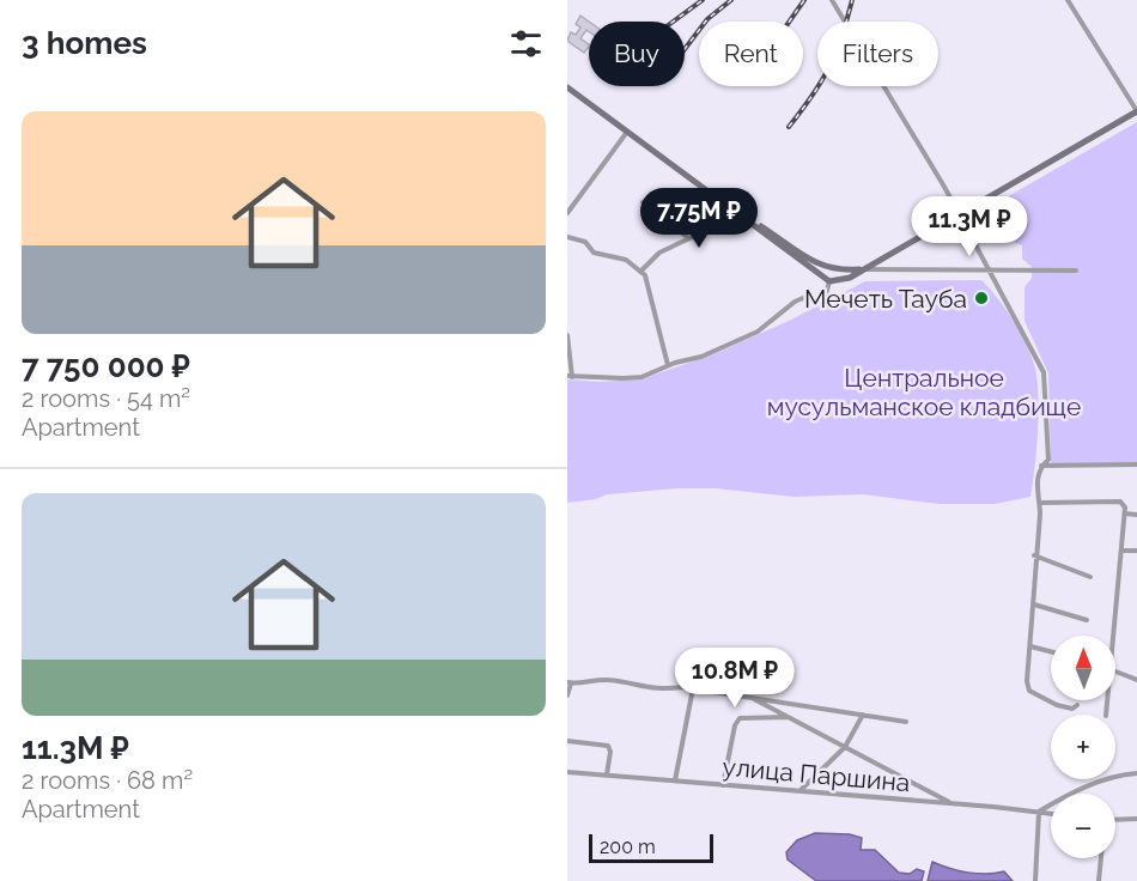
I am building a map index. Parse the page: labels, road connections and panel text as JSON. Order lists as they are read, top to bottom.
{
  "streets": {
    "street": ["улица Паршина"]
  },
  "parks": ["Центральное мусульманское кладбище"],
  "places": ["Мечеть Тауба"],
  "scale_bar": "200 m",
  "north": "top",
  "page": {
    "heading": "3 homes",
    "chip": ["Buy", "Rent", "Filters"],
    "list": [
      {
        "name": "7 750 000 ₽",
        "note": "2 rooms · 54 m² · Apartment"
      },
      {
        "name": "11.3M ₽",
        "note": "2 rooms · 68 m² · Apartment"
      }
    ],
    "price": ["7.75M ₽", "11.3M ₽", "10.8M ₽"],
    "map_buttons": ["+", "−"],
    "scale": "200 m"
  }
}
